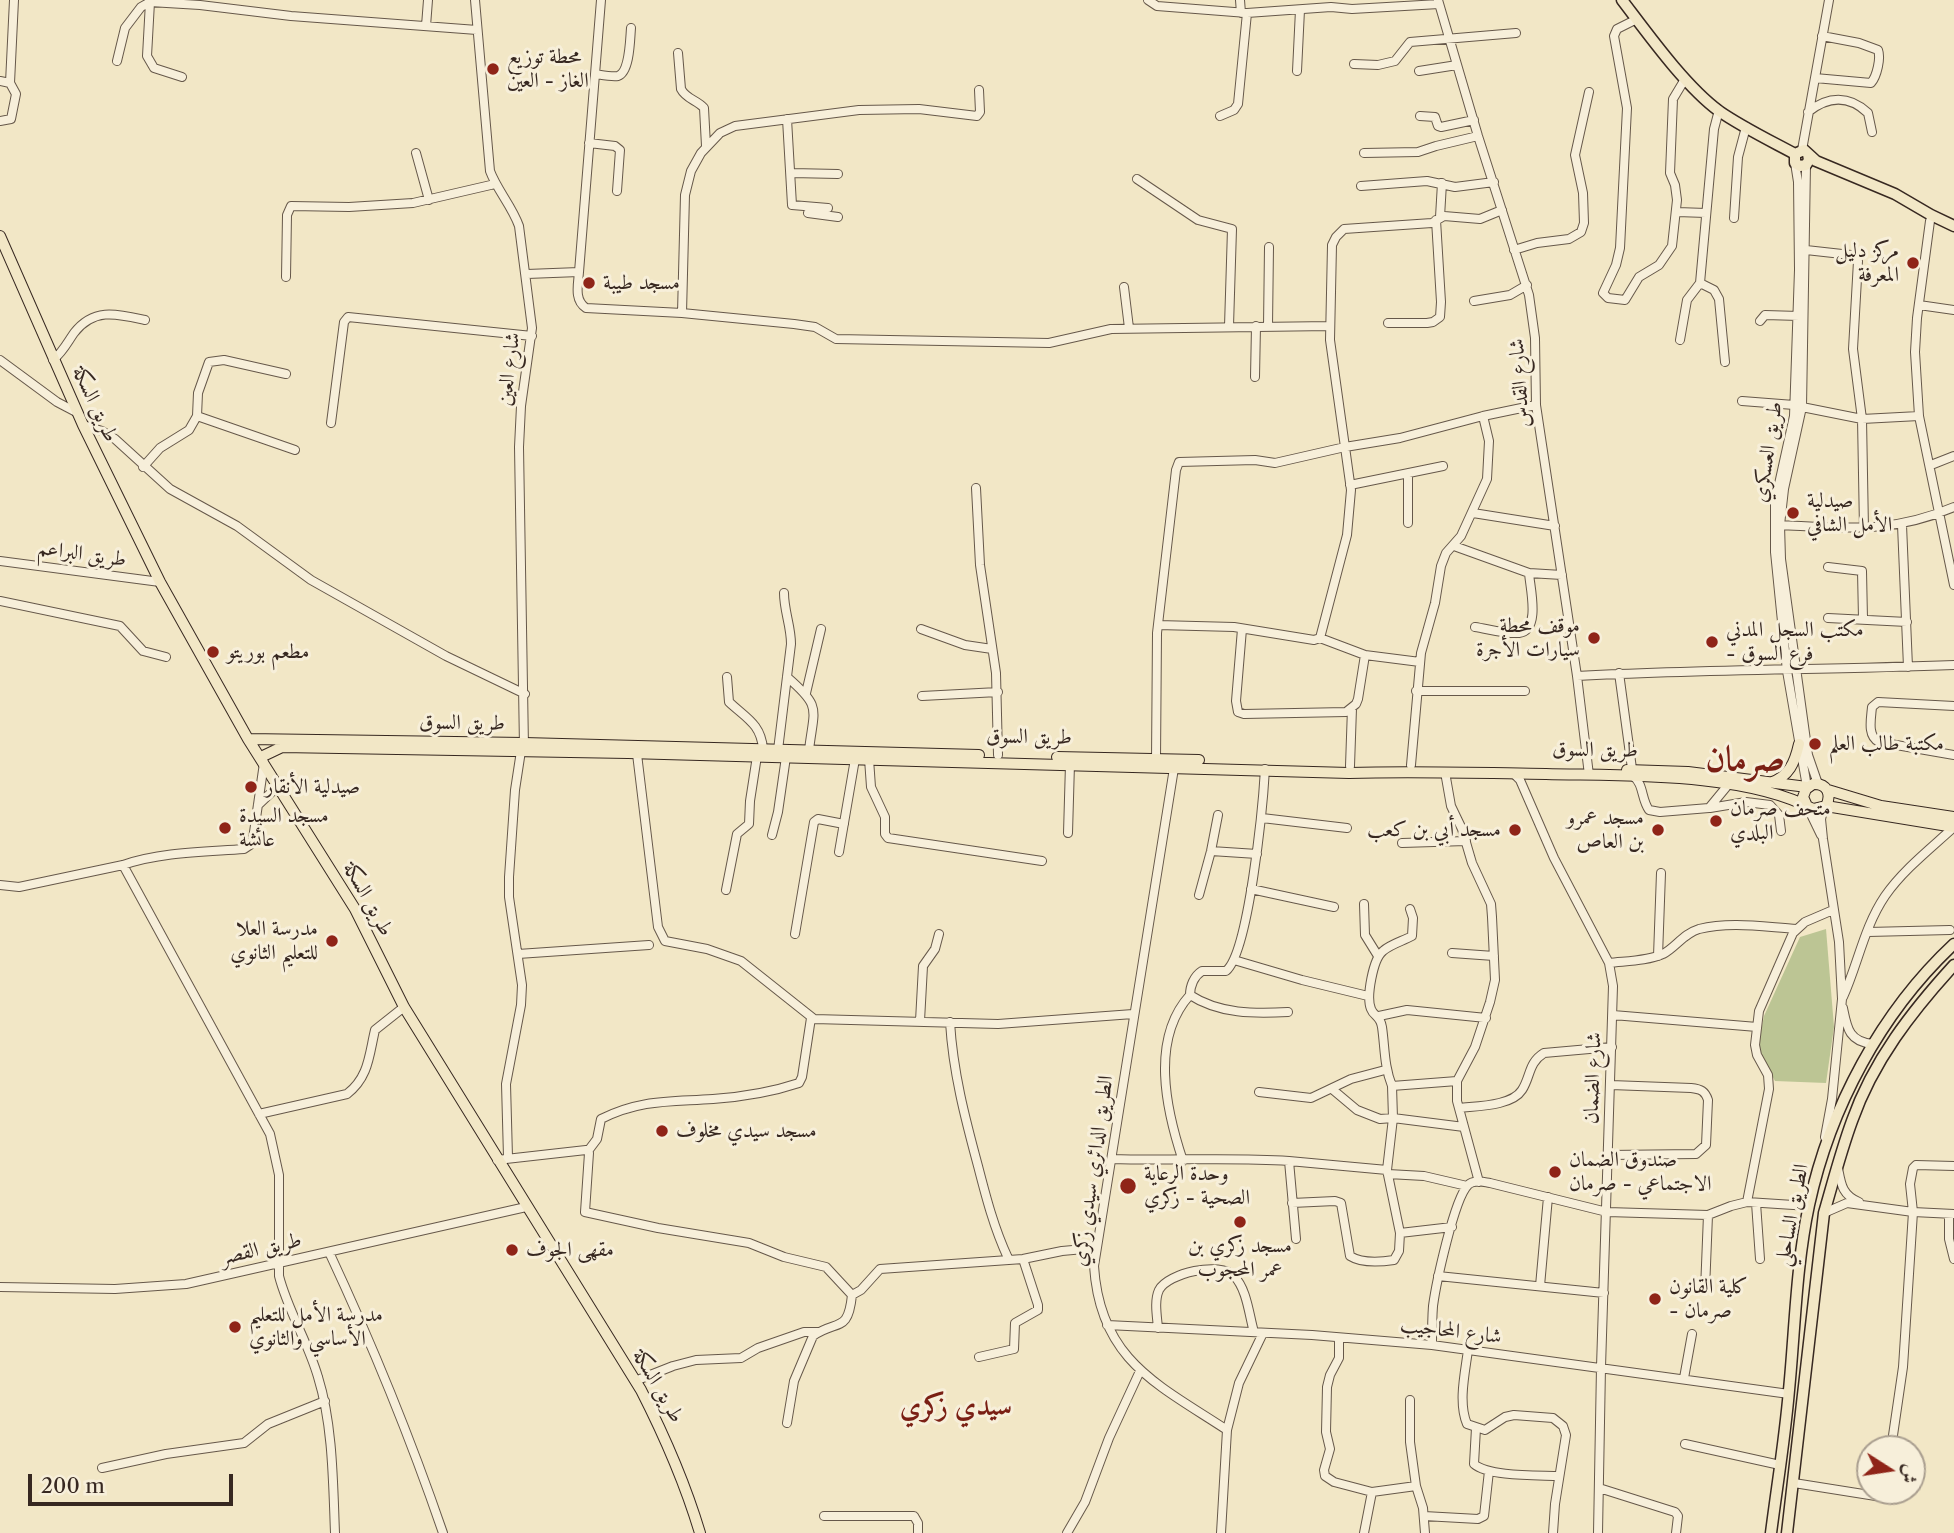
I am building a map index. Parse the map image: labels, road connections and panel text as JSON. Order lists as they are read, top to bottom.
{
  "streets": {
    "highway": ["الطريق الساحلي"],
    "main road": ["طريق السكة", "طريق السوق"],
    "street": [
      "شارع العين",
      "شارع القدس",
      "طريق العسكري",
      "طريق البراعم",
      "شارع الضمان",
      "الطريق الدائري سيدي زكري",
      "طريق القصر",
      "شارع المحاجيب"
    ]
  },
  "crossings": [
    ["شارع العين", "طريق السكة"],
    ["شارع العين", "طريق السوق"],
    ["شارع القدس", "طريق السوق"],
    ["طريق السكة", "طريق البراعم"],
    ["طريق السكة", "طريق السوق"],
    ["طريق السكة", "طريق القصر"],
    ["طريق العسكري", "طريق السوق"],
    ["طريق السوق", "شارع الضمان"],
    ["طريق السوق", "الطريق الدائري سيدي زكري"],
    ["شارع الضمان", "شارع المحاجيب"],
    ["الطريق الدائري سيدي زكري", "شارع المحاجيب"],
    ["الطريق الساحلي", "شارع المحاجيب"]
  ],
  "districts": ["صرمان", "سيدي زكري"],
  "places": [
    "محطة توزيع الغاز - العين",
    "مركز دليل المعرفة",
    "مسجد طيبة",
    "صيدلية الأمل الشافي",
    "موقف محطة سيارات الأجرة",
    "مكتب السجل المدني - فرع السوق",
    "مطعم بوريتو",
    "مكتبة طالب العلم",
    "صيدلية الأنقار",
    "متحف صرمان البلدي",
    "مسجد السيدة عائشة",
    "مسجد أبي بن كعب",
    "مسجد عمرو بن العاص",
    "مدرسة العلا للتعليم الثانوي",
    "مسجد سيدي مخلوف",
    "صندوق الضمان الاجتماعي - صرمان",
    "وحدة الرعاية الصحية - زكري",
    "مسجد زكري بن عمر المحجوب",
    "مقهى الجوف",
    "كلية القانون - صرمان",
    "مدرسة الأمل للتعليم الأساسي والثانوي"
  ],
  "scale_bar": "200 m",
  "north": "right"
}
